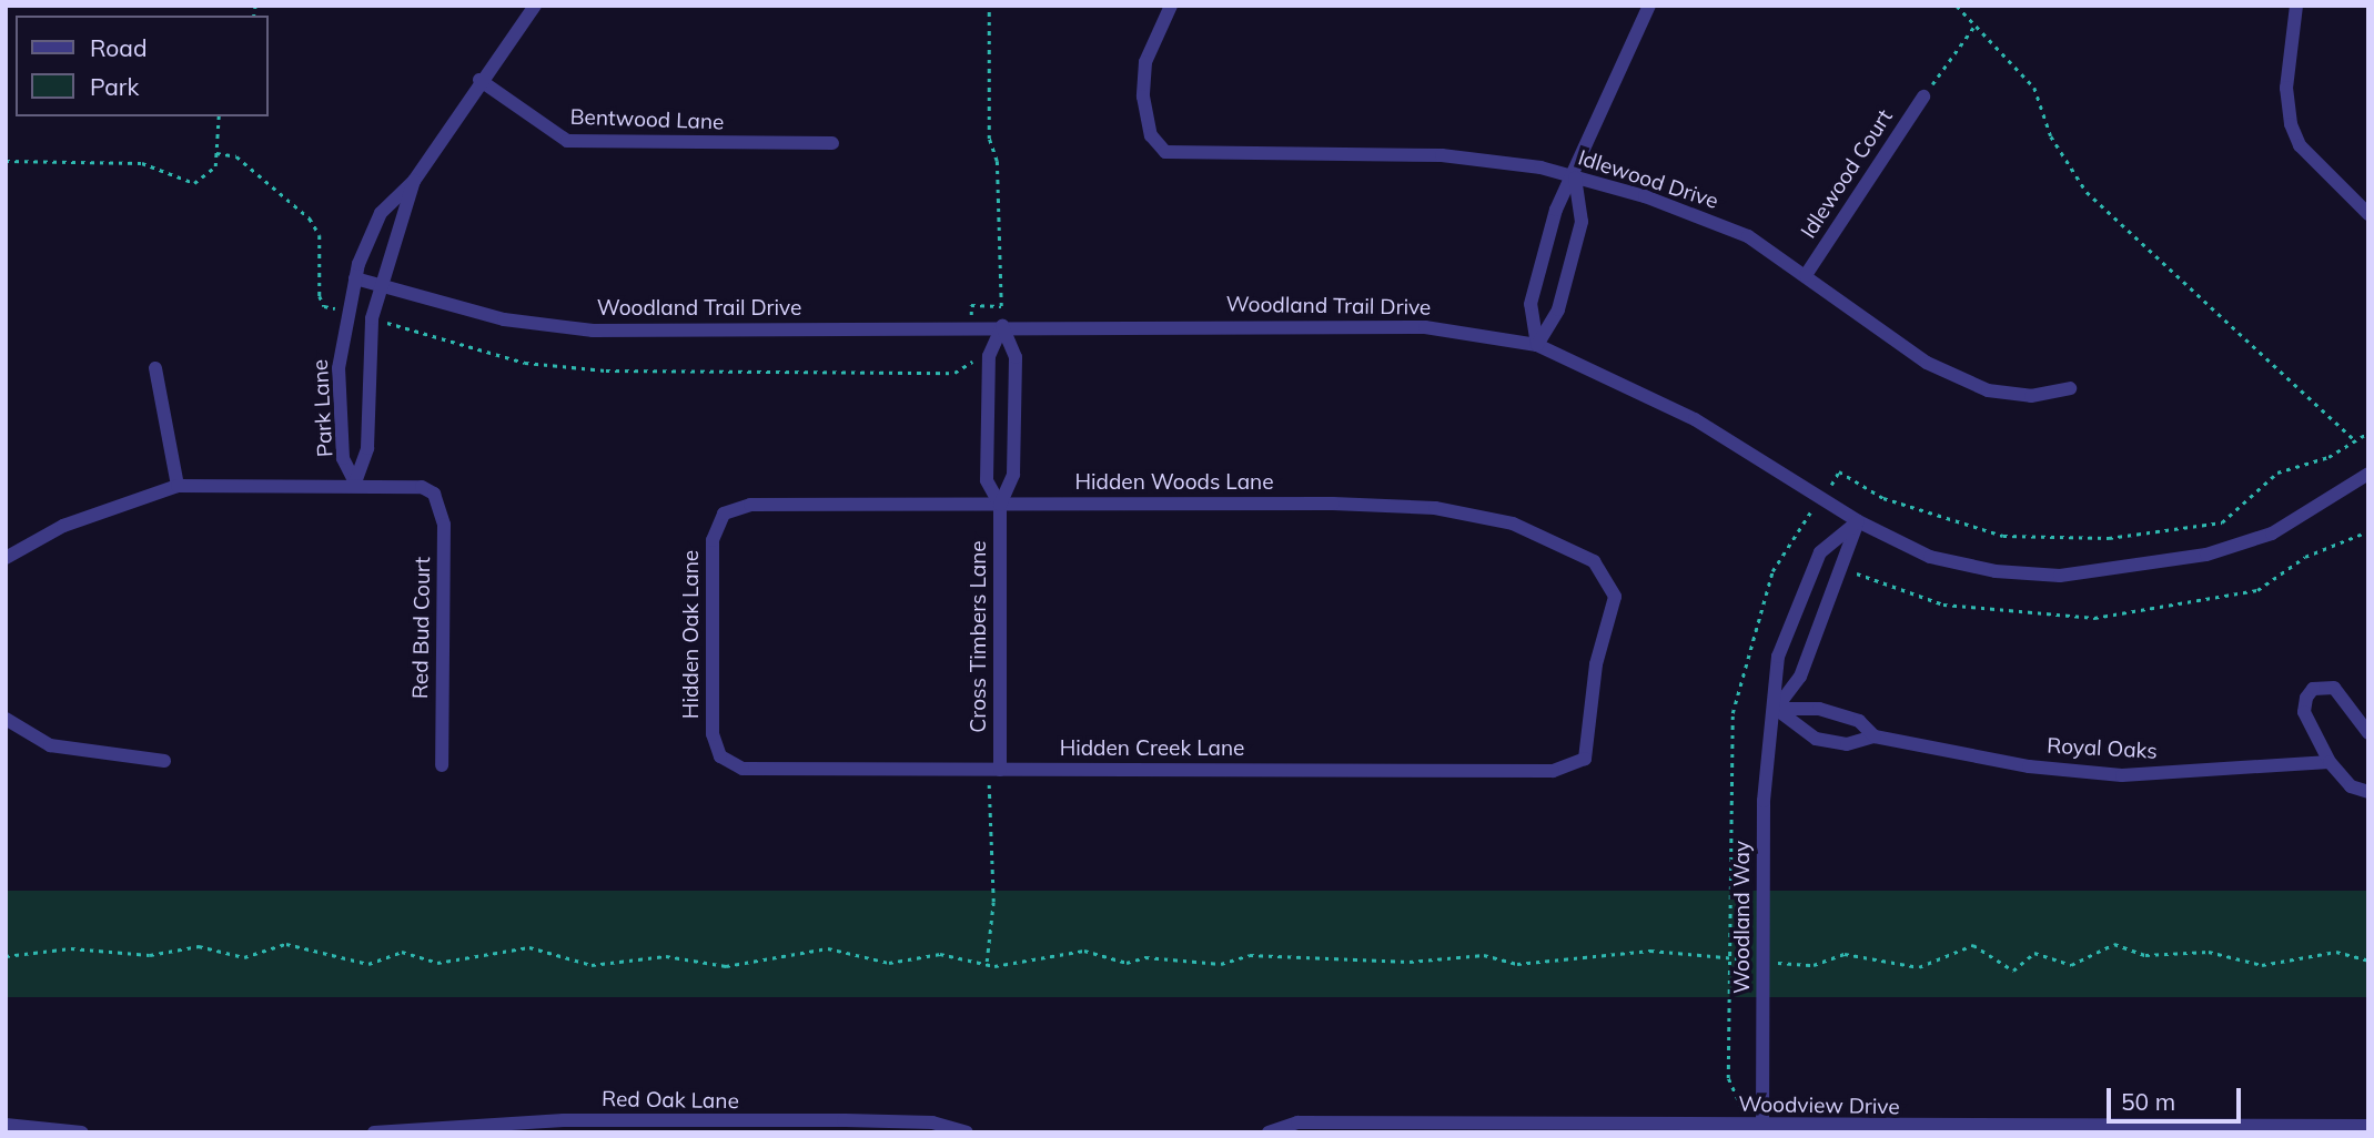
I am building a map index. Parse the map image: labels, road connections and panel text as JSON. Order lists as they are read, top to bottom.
{
  "streets": {
    "street": [
      "Bentwood Lane",
      "Idlewood Court",
      "Idlewood Drive",
      "Woodland Trail Drive",
      "Park Lane",
      "Hidden Woods Lane",
      "Red Bud Court",
      "Hidden Oak Lane",
      "Cross Timbers Lane",
      "Hidden Creek Lane",
      "Royal Oaks",
      "Woodland Way",
      "Red Oak Lane",
      "Woodview Drive"
    ]
  },
  "crossings": [
    ["Bentwood Lane", "Park Lane"],
    ["Idlewood Court", "Idlewood Drive"],
    ["Woodland Trail Drive", "Park Lane"],
    ["Woodland Trail Drive", "Cross Timbers Lane"],
    ["Woodland Trail Drive", "Woodland Way"],
    ["Park Lane", "Red Bud Court"],
    ["Hidden Woods Lane", "Hidden Oak Lane"],
    ["Hidden Woods Lane", "Cross Timbers Lane"],
    ["Hidden Woods Lane", "Hidden Creek Lane"],
    ["Hidden Oak Lane", "Hidden Creek Lane"],
    ["Cross Timbers Lane", "Hidden Creek Lane"],
    ["Royal Oaks", "Woodland Way"],
    ["Woodland Way", "Woodview Drive"]
  ],
  "legend": ["Road", "Park"],
  "scale_bar": "50 m"
}
